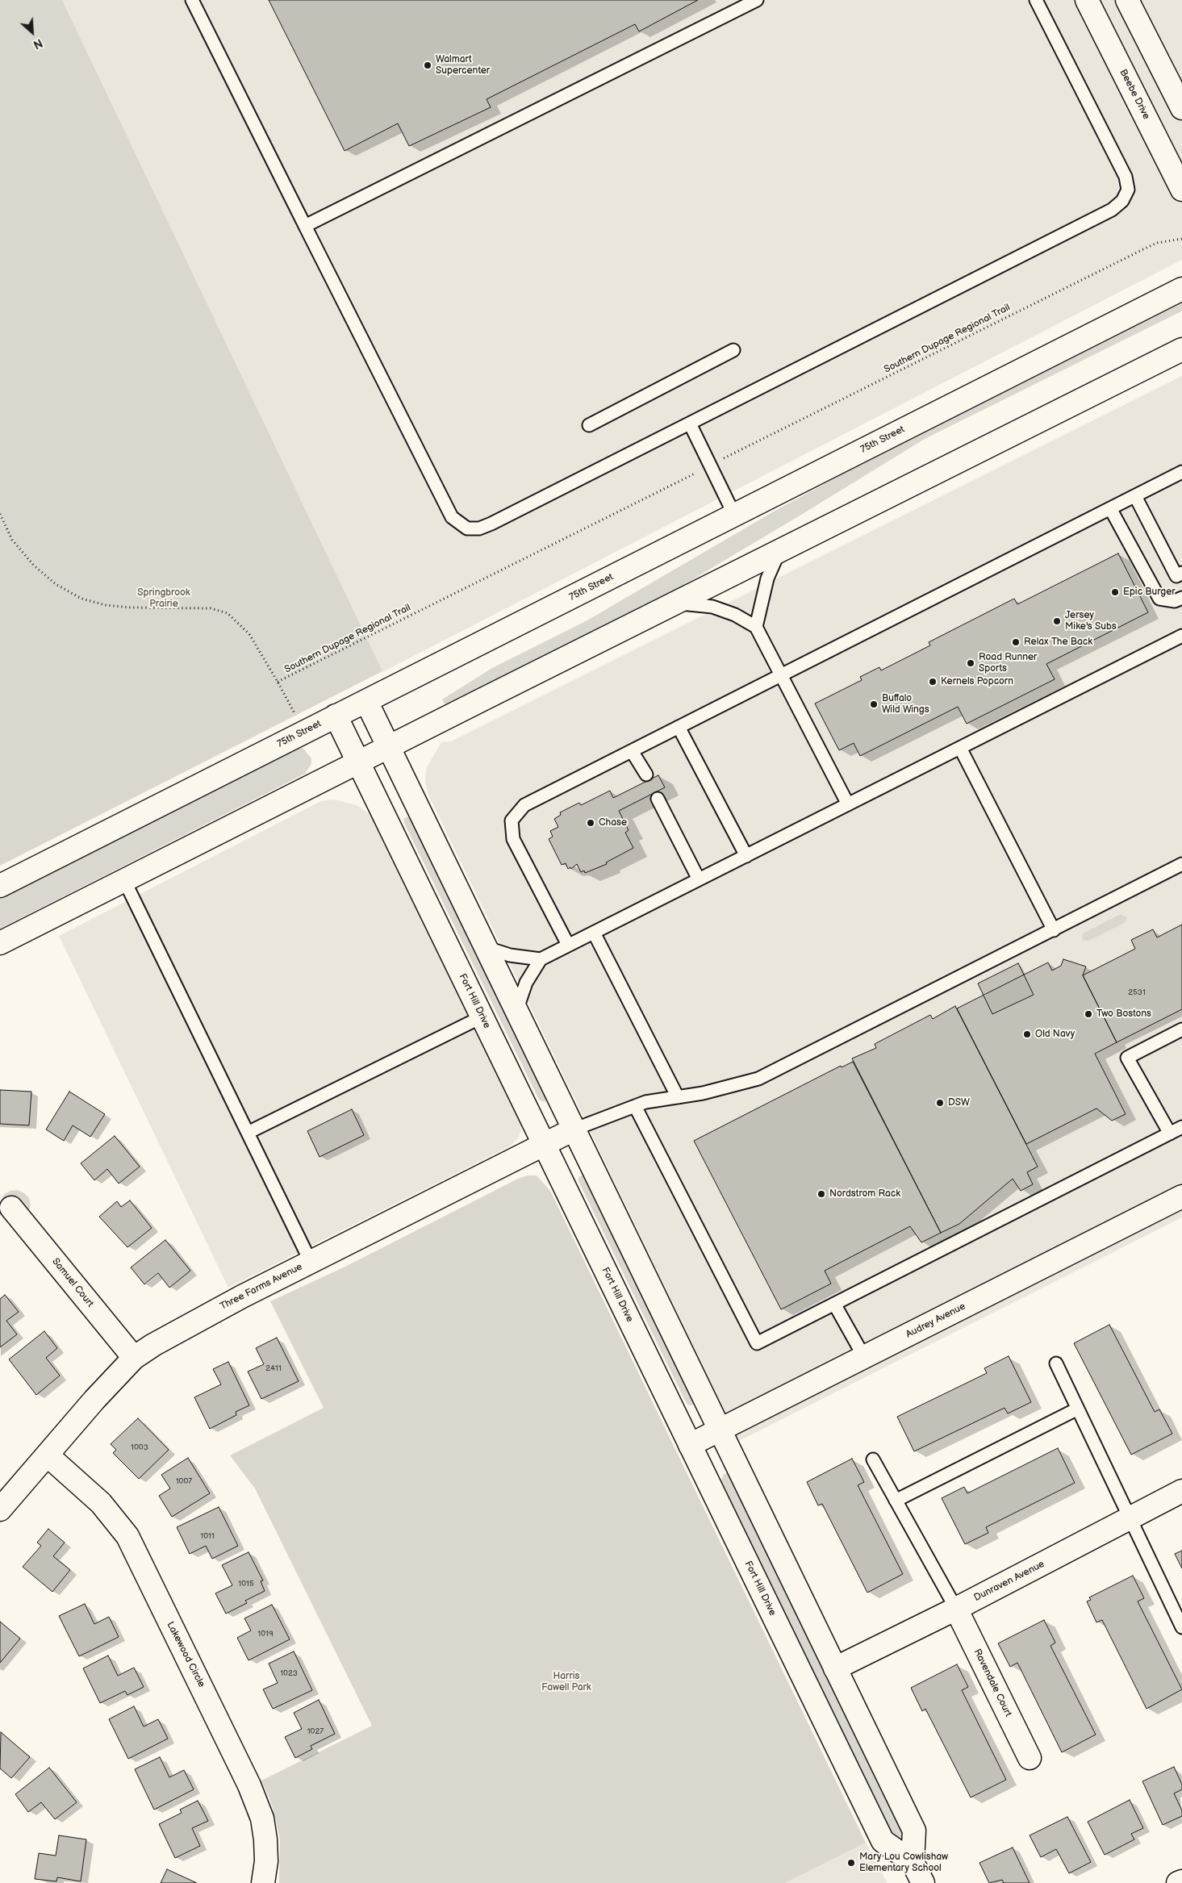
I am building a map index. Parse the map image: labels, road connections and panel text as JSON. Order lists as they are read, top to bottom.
{
  "streets": {
    "street": [
      "Beebe Drive",
      "75th Street",
      "Fort Hill Drive",
      "Samuel Court",
      "Three Farms Avenue",
      "Audrey Avenue",
      "Dunraven Avenue",
      "Lakewood Circle",
      "Ravendale Court"
    ],
    "path": ["Southern Dupage Regional Trail"]
  },
  "crossings": [
    ["75th Street", "Fort Hill Drive"],
    ["Fort Hill Drive", "Three Farms Avenue"],
    ["Fort Hill Drive", "Audrey Avenue"],
    ["Fort Hill Drive", "Dunraven Avenue"],
    ["Samuel Court", "Three Farms Avenue"],
    ["Three Farms Avenue", "Lakewood Circle"],
    ["Dunraven Avenue", "Ravendale Court"]
  ],
  "parks": ["Springbrook Prairie", "Harris Fawell Park"],
  "places": [
    "Walmart Supercenter",
    "Epic Burger",
    "Jersey Mike's Subs",
    "Relax The Back",
    "Road Runner Sports",
    "Kernels Popcorn",
    "Buffalo Wild Wings",
    "Chase",
    "Two Bostons",
    "Old Navy",
    "DSW",
    "Nordstrom Rack",
    "Mary Lou Cowlishaw Elementary School"
  ],
  "house_numbers": [
    "2531",
    "2411",
    "1003",
    "1007",
    "1011",
    "1015",
    "1019",
    "1023",
    "1027"
  ],
  "north": "bottom right"
}
